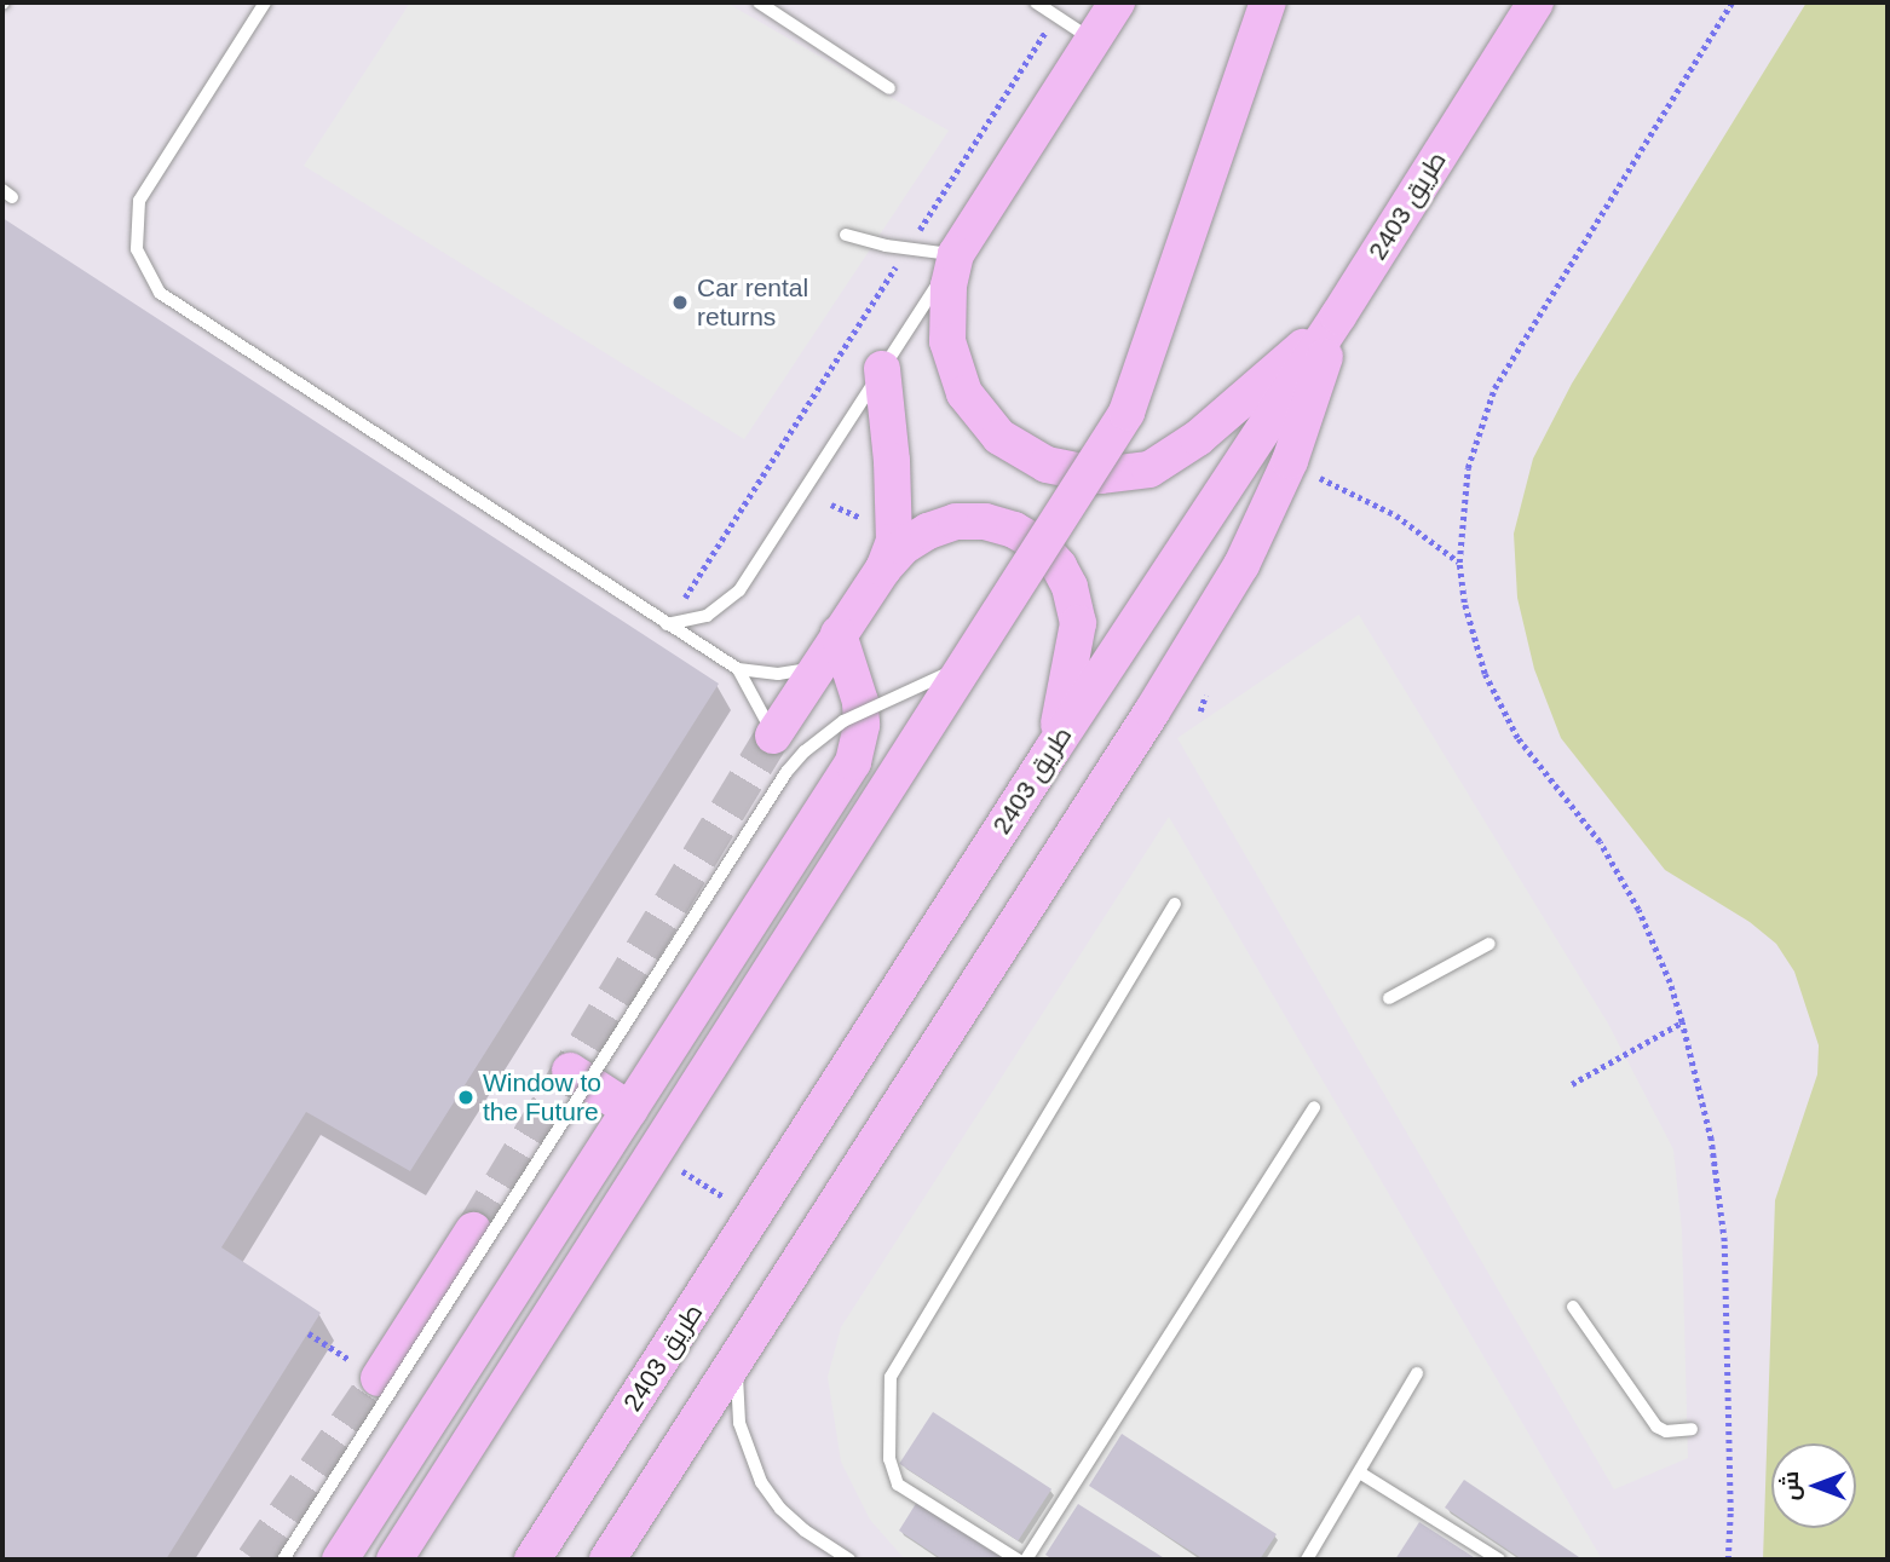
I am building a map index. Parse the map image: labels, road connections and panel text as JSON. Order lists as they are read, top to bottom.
{
  "streets": {
    "main road": ["طريق 2403"]
  },
  "places": ["Car rental returns", "Window to the Future"],
  "north": "left"
}
